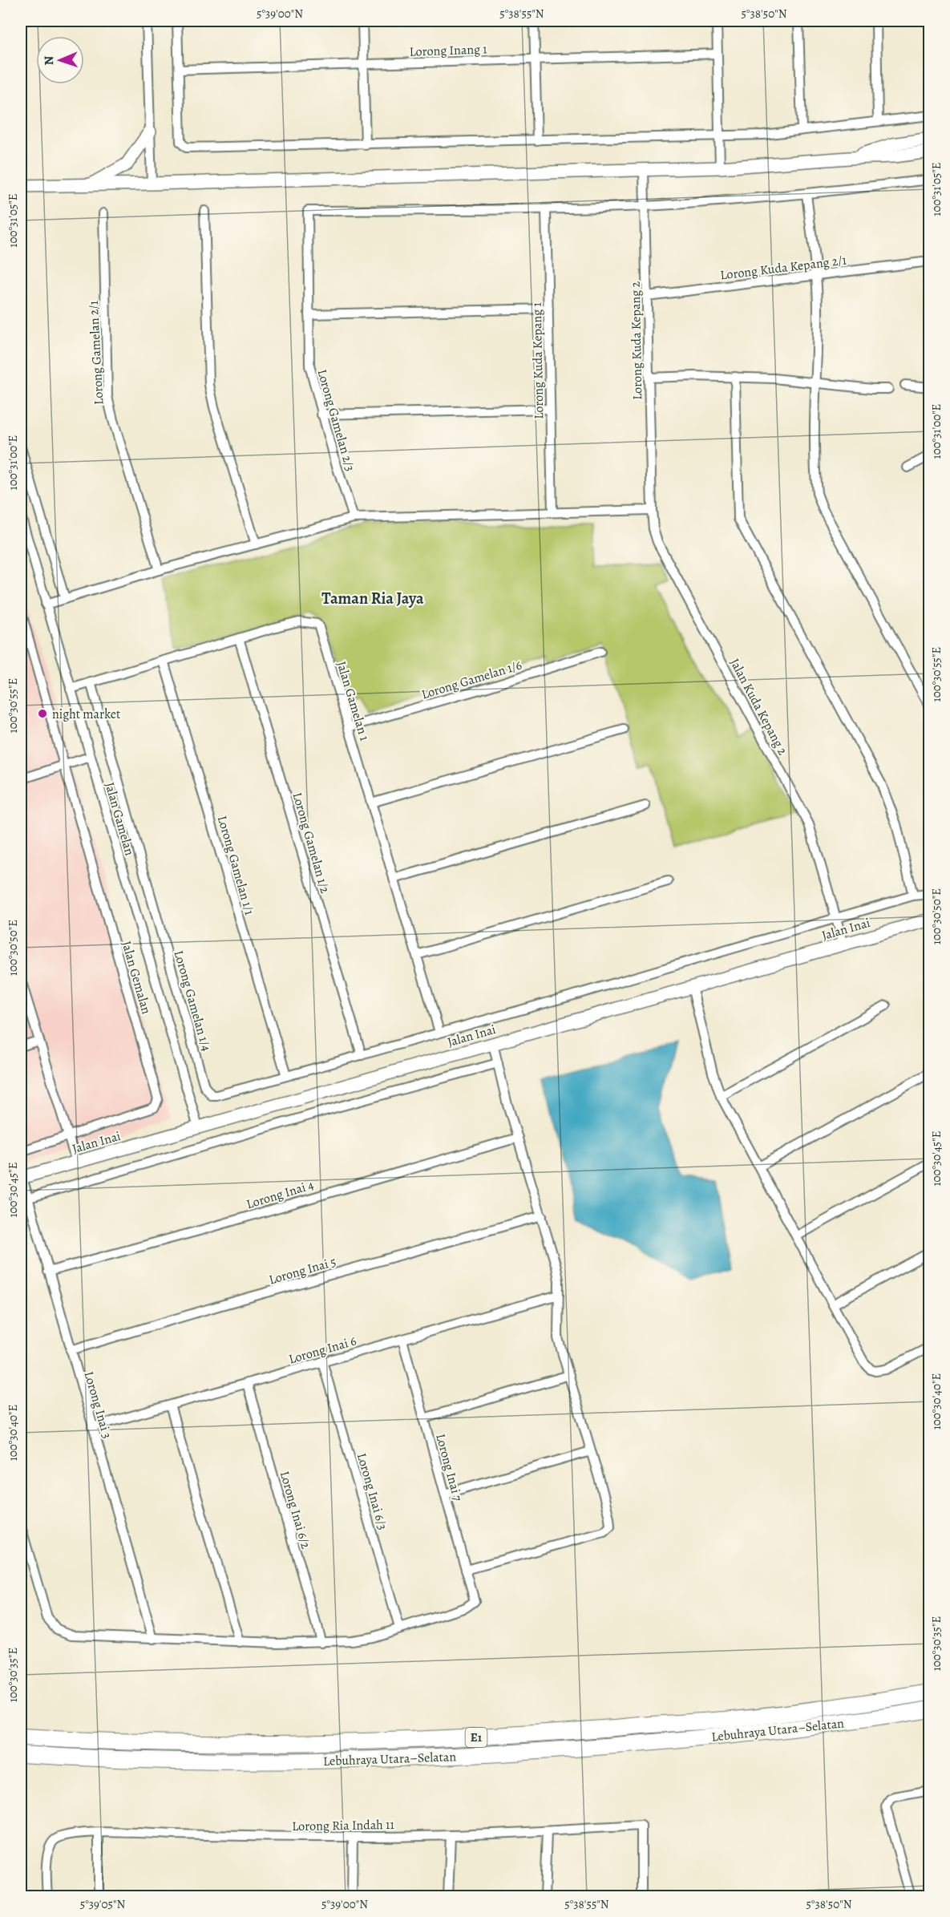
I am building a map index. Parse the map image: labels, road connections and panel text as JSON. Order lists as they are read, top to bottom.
{
  "streets": {
    "highway": ["Lebuhraya Utara–Selatan", "E1"],
    "main road": ["Jalan Inai"],
    "street": [
      "Lorong Inang 1",
      "Lorong Kuda Kepang 2/1",
      "Lorong Kuda Kepang 2",
      "Lorong Gamelan 2/1",
      "Lorong Kuda Kepang 1",
      "Lorong Gamelan 2/3",
      "Lorong Gamelan 1/6",
      "Jalan Gamelan 1",
      "Jalan Kuda Kepang 2",
      "Jalan Gamelan",
      "Lorong Gamelan 1/2",
      "Lorong Gamelan 1/1",
      "Jalan Gemalan",
      "Lorong Gamelan 1/4",
      "Lorong Inai 4",
      "Lorong Inai 5",
      "Lorong Inai 6",
      "Lorong Inai 3",
      "Lorong Inai 7",
      "Lorong Inai 6/3",
      "Lorong Inai 6/2",
      "Lorong Ria Indah 11"
    ]
  },
  "crossings": [
    ["Lorong Kuda Kepang 2/1", "Lorong Kuda Kepang 2"],
    ["Lorong Kuda Kepang 2", "Jalan Kuda Kepang 2"],
    ["Lorong Kuda Kepang 1", "Lorong Gamelan 2/3"],
    ["Lorong Gamelan 1/6", "Jalan Gamelan 1"],
    ["Jalan Gamelan 1", "Jalan Gamelan"],
    ["Jalan Gamelan 1", "Lorong Gamelan 1/2"],
    ["Jalan Gamelan 1", "Lorong Gamelan 1/1"],
    ["Jalan Gamelan 1", "Lorong Gamelan 1/4"],
    ["Jalan Kuda Kepang 2", "Jalan Inai"],
    ["Jalan Kuda Kepang 2", "Lorong Gamelan 1/4"],
    ["Jalan Gamelan", "Jalan Inai"],
    ["Lorong Gamelan 1/2", "Lorong Gamelan 1/4"],
    ["Lorong Gamelan 1/1", "Lorong Gamelan 1/4"],
    ["Jalan Inai", "Lorong Inai 3"],
    ["Lorong Inai 4", "Lorong Inai 3"],
    ["Lorong Inai 5", "Lorong Inai 3"],
    ["Lorong Inai 6", "Lorong Inai 3"],
    ["Lorong Inai 6", "Lorong Inai 7"],
    ["Lorong Inai 6", "Lorong Inai 6/3"],
    ["Lorong Inai 6", "Lorong Inai 6/2"],
    ["Lorong Inai 7", "Lorong Inai 6/3"]
  ],
  "districts": ["Taman Ria Jaya"],
  "places": ["night market"],
  "north": "left",
  "coordinates": [
    "5°39'00\"N",
    "5°38'55\"N",
    "5°38'50\"N",
    "100°31'05\"E",
    "100°31'00\"E",
    "100°30'55\"E",
    "100°30'50\"E",
    "100°30'45\"E",
    "100°30'40\"E",
    "100°30'35\"E",
    "5°39'05\"N"
  ]
}
